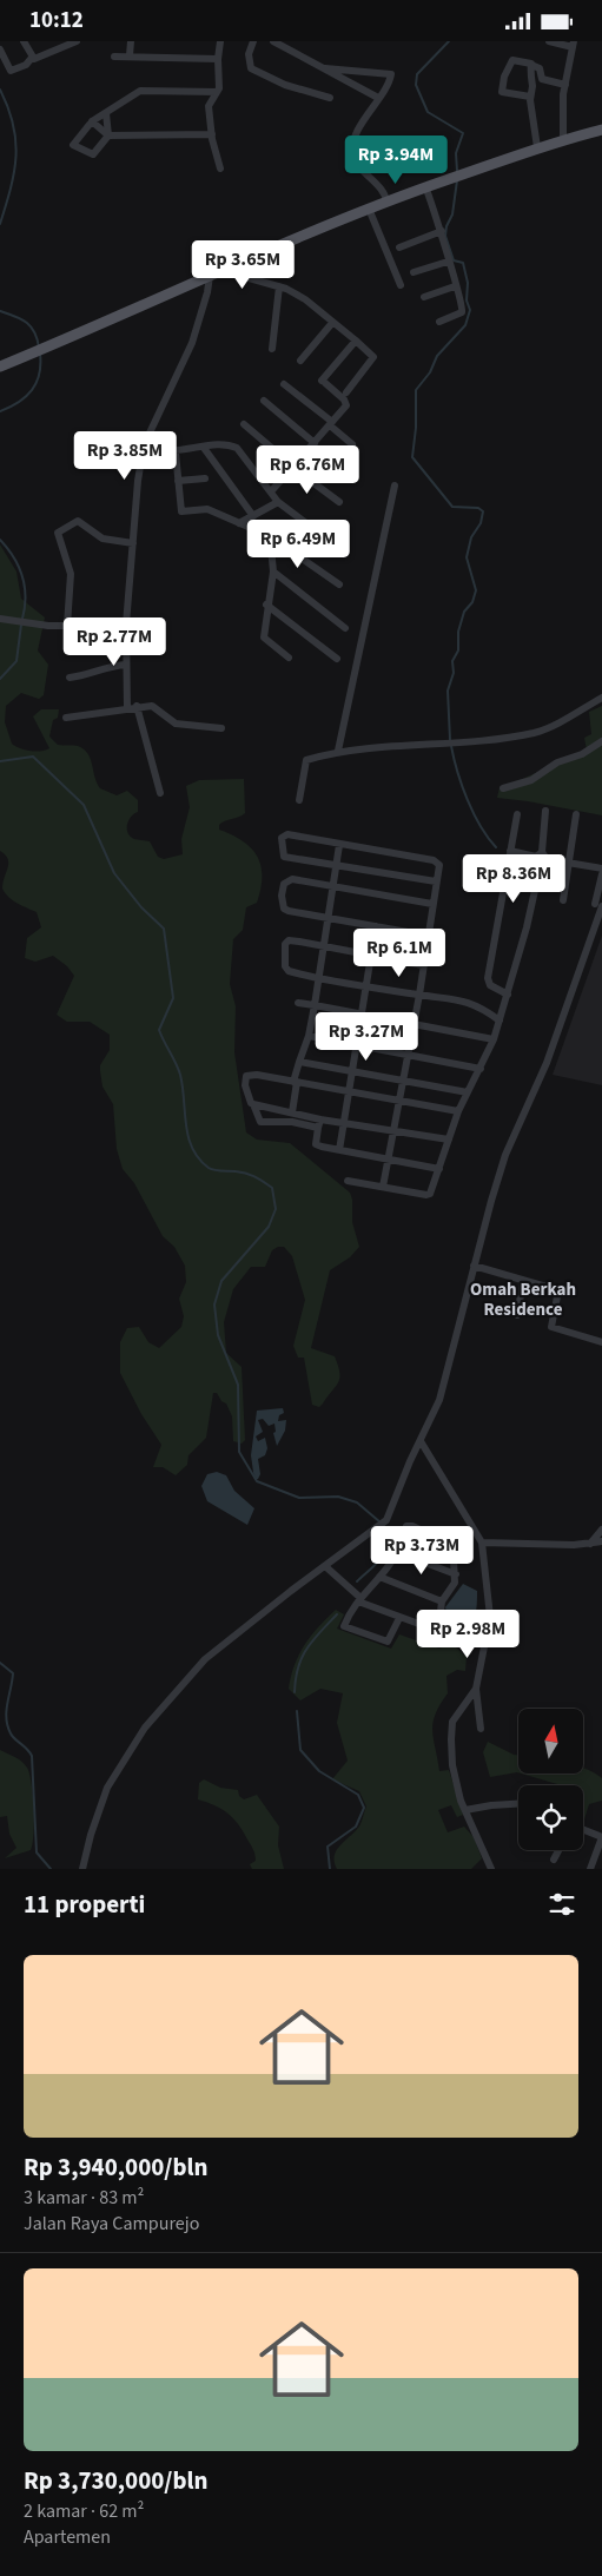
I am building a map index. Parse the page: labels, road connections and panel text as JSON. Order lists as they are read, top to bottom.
{
  "districts": ["Omah Berkah Residence"],
  "north": "top",
  "page": {
    "status": "10:12",
    "price": [
      "Rp 3.94M",
      "Rp 3.65M",
      "Rp 3.85M",
      "Rp 6.76M",
      "Rp 6.49M",
      "Rp 2.77M",
      "Rp 8.36M",
      "Rp 6.1M",
      "Rp 3.27M",
      "Rp 3.73M",
      "Rp 2.98M"
    ],
    "heading": "11 properti",
    "list": [
      {
        "name": "Rp 3,940,000/bln",
        "note": "3 kamar · 83 m² · Jalan Raya Campurejo"
      },
      {
        "name": "Rp 3,730,000/bln",
        "note": "2 kamar · 62 m² · Apartemen"
      }
    ]
  }
}
